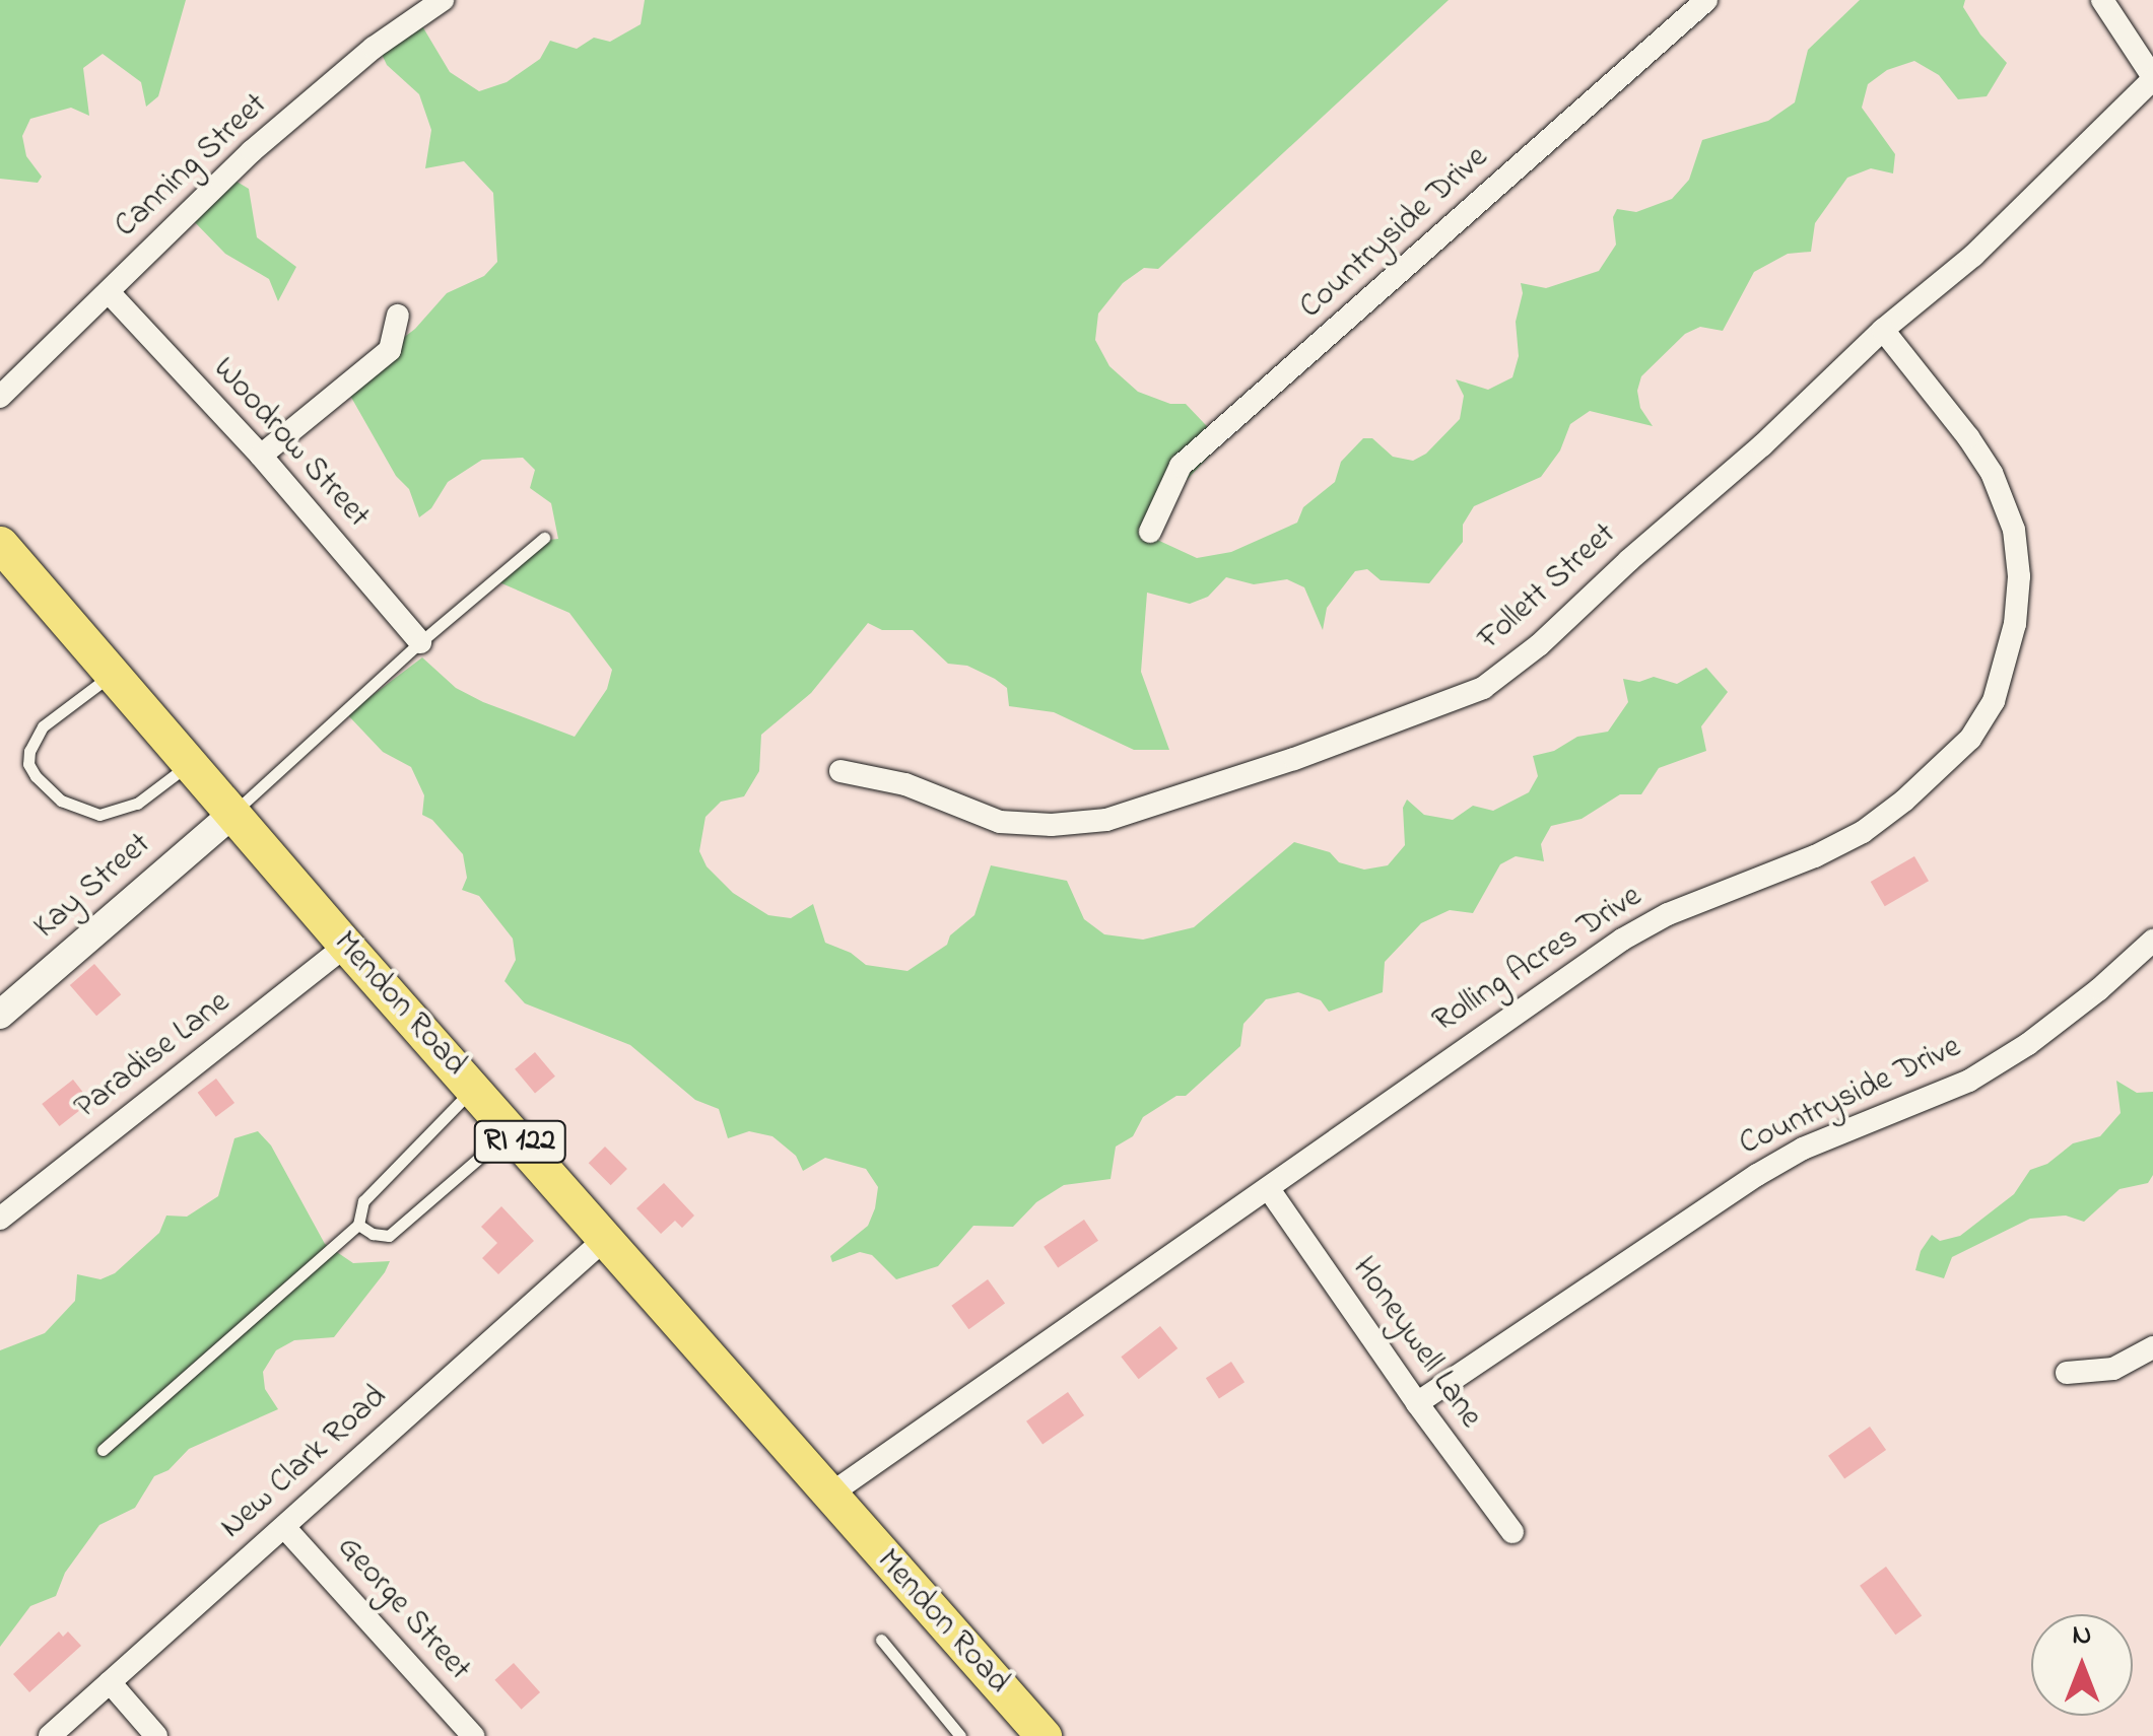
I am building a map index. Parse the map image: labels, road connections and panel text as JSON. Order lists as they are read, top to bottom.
{
  "streets": {
    "main road": ["Mendon Road", "RI 122"],
    "street": [
      "Canning Street",
      "Countryside Drive",
      "Woodrow Street",
      "Follett Street",
      "Kay Street",
      "Rolling Acres Drive",
      "Paradise Lane",
      "Honeywell Lane",
      "New Clark Road",
      "George Street"
    ]
  },
  "crossings": [
    ["Canning Street", "Woodrow Street"],
    ["Countryside Drive", "Honeywell Lane"],
    ["Follett Street", "Rolling Acres Drive"],
    ["Kay Street", "Mendon Road"],
    ["Rolling Acres Drive", "Mendon Road"],
    ["Rolling Acres Drive", "Honeywell Lane"],
    ["Mendon Road", "Paradise Lane"],
    ["Mendon Road", "New Clark Road"],
    ["New Clark Road", "George Street"]
  ],
  "north": "top"
}
